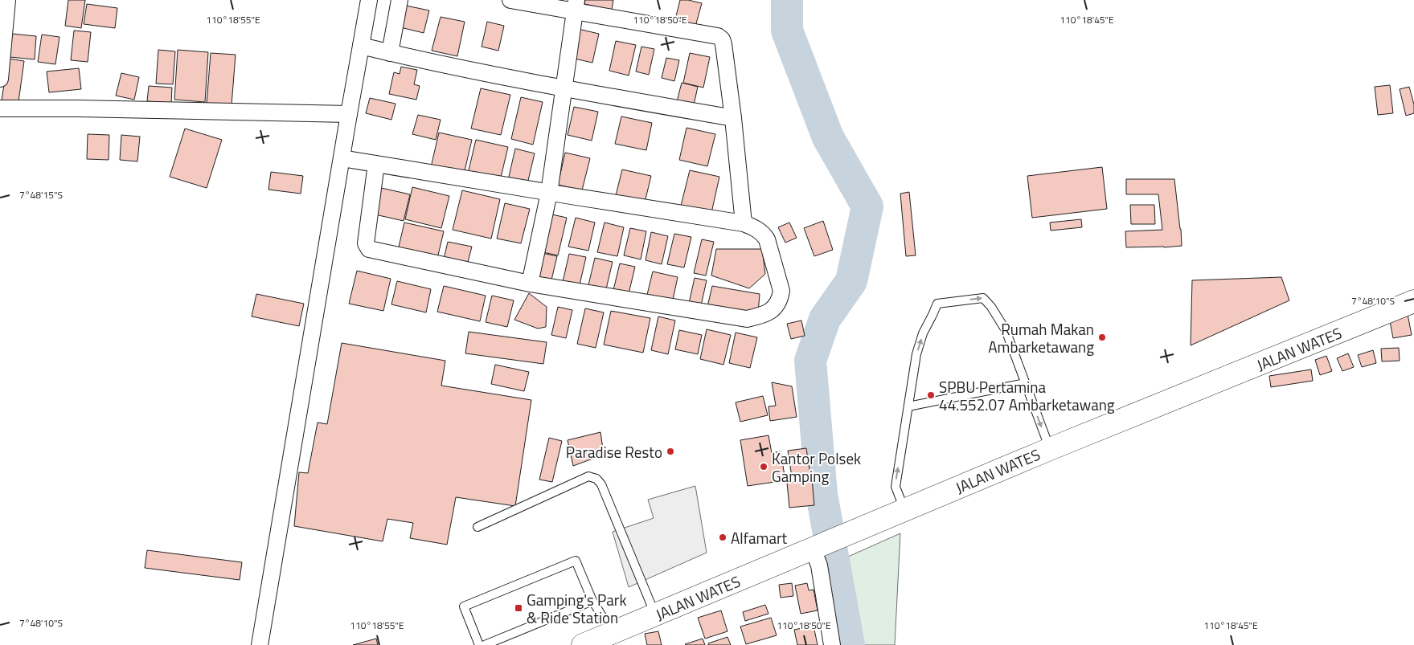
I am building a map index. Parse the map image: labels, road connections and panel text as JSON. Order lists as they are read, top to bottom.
{
  "streets": {
    "highway": ["JALAN WATES"]
  },
  "places": {
    "other": [
      "Rumah Makan Ambarketawang",
      "SPBU Pertamina 44.552.07 Ambarketawang",
      "Paradise Resto",
      "Kantor Polsek Gamping",
      "Alfamart"
    ],
    "transit": ["Gamping's Park & Ride Station"]
  },
  "coordinates": [
    "110°18'55\"E",
    "110°18'50\"E",
    "110°18'45\"E",
    "7°48'15\"S",
    "7°48'10\"S"
  ]
}
